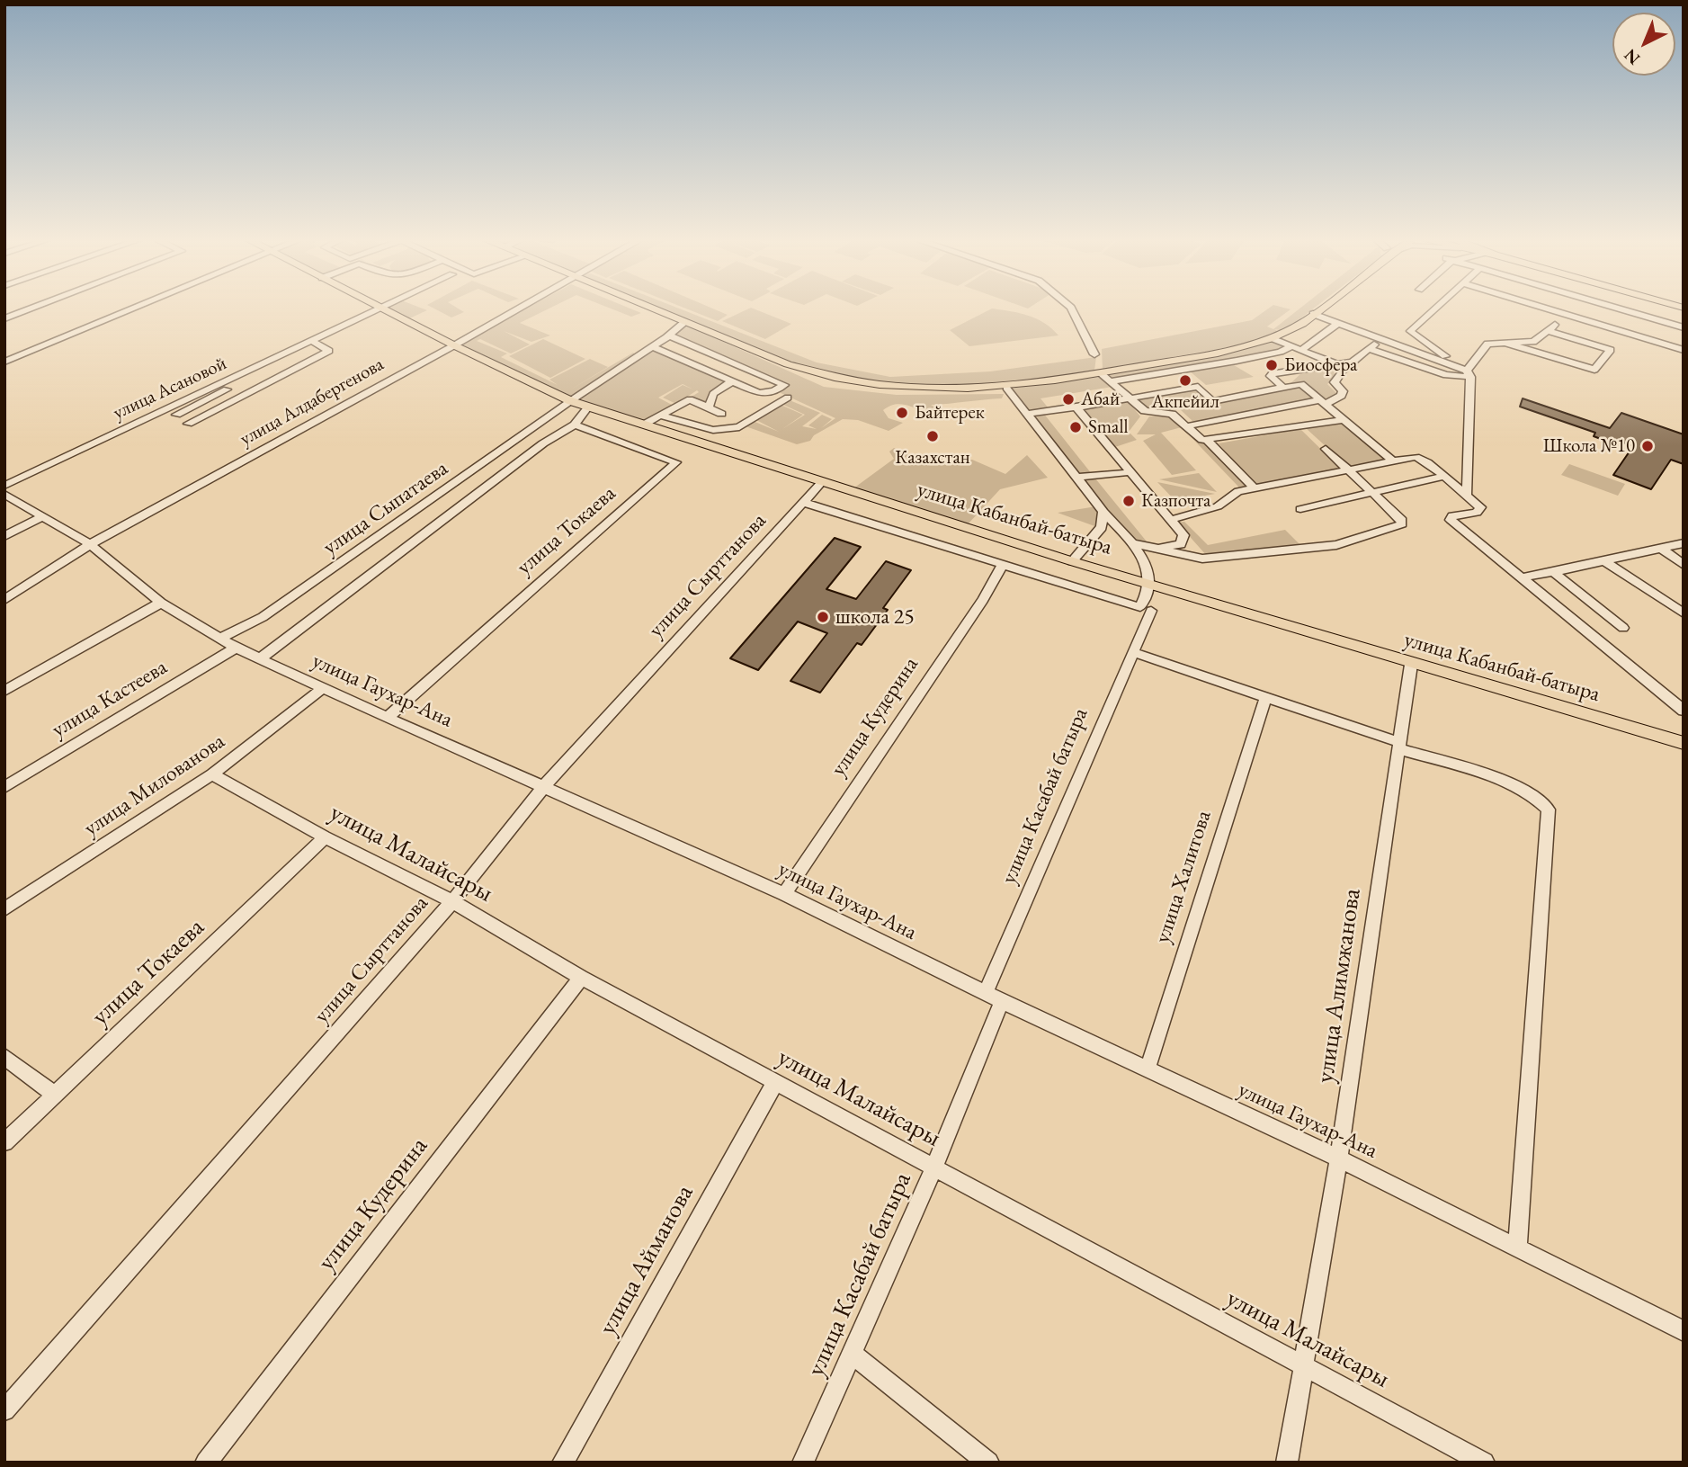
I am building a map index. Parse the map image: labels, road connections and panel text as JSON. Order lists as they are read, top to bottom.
{
  "streets": {
    "main road": ["улица Кабанбай-батыра"],
    "street": [
      "улица Асановой",
      "улица Алдабергенова",
      "улица Сыпатаева",
      "улица Токаева",
      "улица Сырттанова",
      "улица Гаухар-Ана",
      "улица Кастеева",
      "улица Кудерина",
      "улица Милованова",
      "улица Касабай батыра",
      "улица Малайсары",
      "улица Халитова",
      "улица Алимжанова",
      "улица Айманова"
    ]
  },
  "crossings": [
    ["улица Алдабергенова", "улица Кабанбай-батыра"],
    ["улица Алдабергенова", "улица Гаухар-Ана"],
    ["улица Сыпатаева", "улица Кабанбай-батыра"],
    ["улица Сыпатаева", "улица Гаухар-Ана"],
    ["улица Кабанбай-батыра", "улица Сырттанова"],
    ["улица Кабанбай-батыра", "улица Алимжанова"],
    ["улица Токаева", "улица Гаухар-Ана"],
    ["улица Токаева", "улица Малайсары"],
    ["улица Сырттанова", "улица Гаухар-Ана"],
    ["улица Сырттанова", "улица Малайсары"],
    ["улица Гаухар-Ана", "улица Кастеева"],
    ["улица Гаухар-Ана", "улица Кудерина"],
    ["улица Гаухар-Ана", "улица Милованова"],
    ["улица Гаухар-Ана", "улица Касабай батыра"],
    ["улица Гаухар-Ана", "улица Халитова"],
    ["улица Гаухар-Ана", "улица Алимжанова"],
    ["улица Кудерина", "улица Малайсары"],
    ["улица Милованова", "улица Малайсары"],
    ["улица Касабай батыра", "улица Малайсары"],
    ["улица Малайсары", "улица Алимжанова"],
    ["улица Малайсары", "улица Айманова"]
  ],
  "places": [
    "Биосфера",
    "Акпейил",
    "Абай",
    "Байтерек",
    "Small",
    "Казахстан",
    "Школа №10",
    "Казпочта",
    "школа 25"
  ],
  "north": "bottom left"
}
